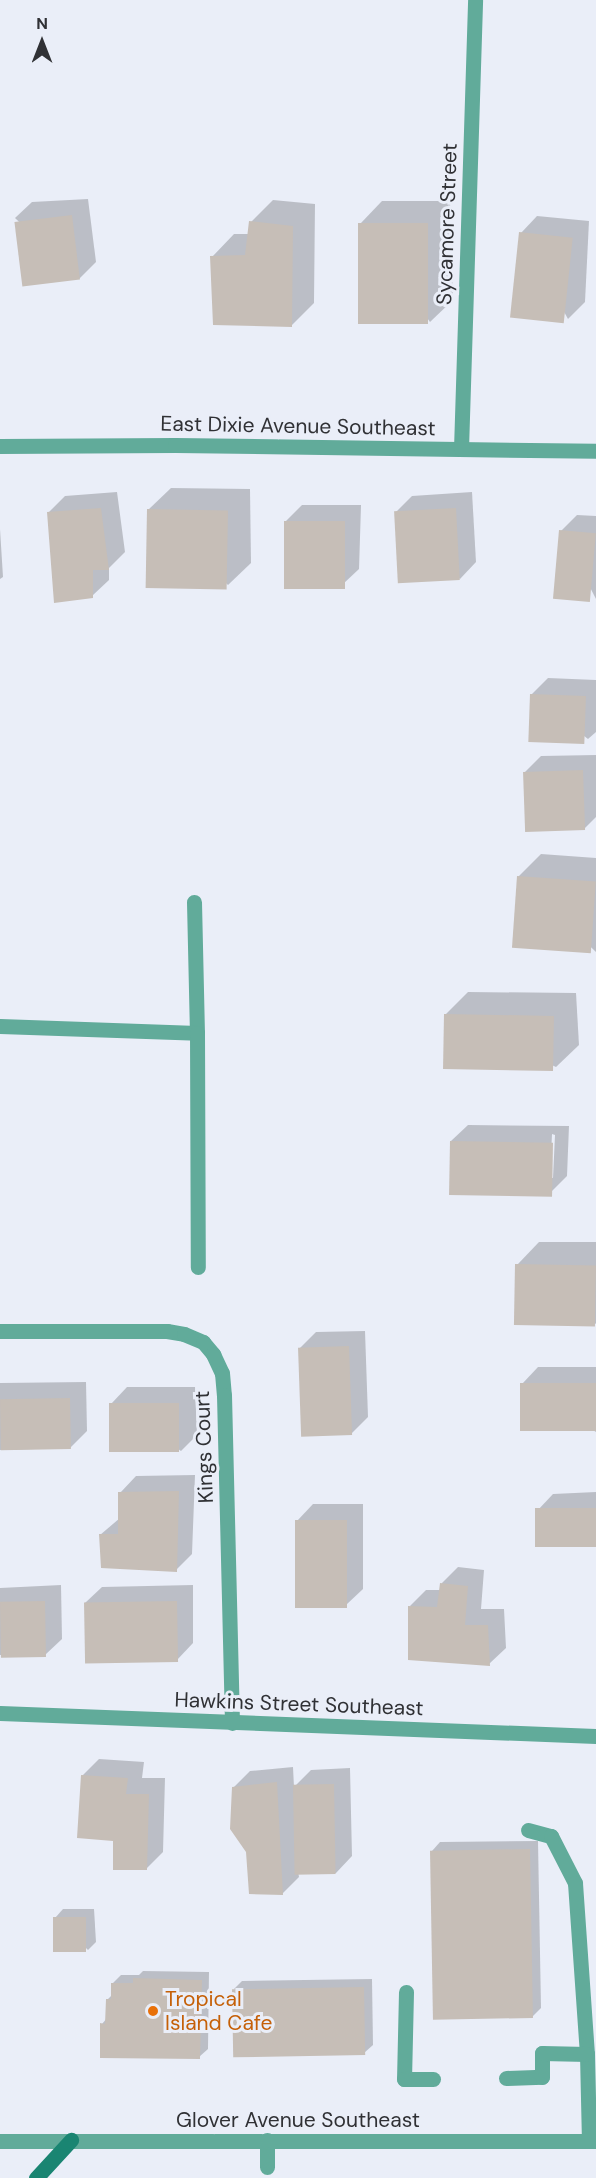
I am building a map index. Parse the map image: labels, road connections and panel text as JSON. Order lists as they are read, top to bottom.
{
  "streets": {
    "street": [
      "Sycamore Street",
      "East Dixie Avenue Southeast",
      "Kings Court",
      "Hawkins Street Southeast",
      "Glover Avenue Southeast"
    ]
  },
  "crossings": [
    ["Sycamore Street", "East Dixie Avenue Southeast"],
    ["Kings Court", "Hawkins Street Southeast"]
  ],
  "places": ["Tropical Island Cafe"],
  "north": "top"
}
